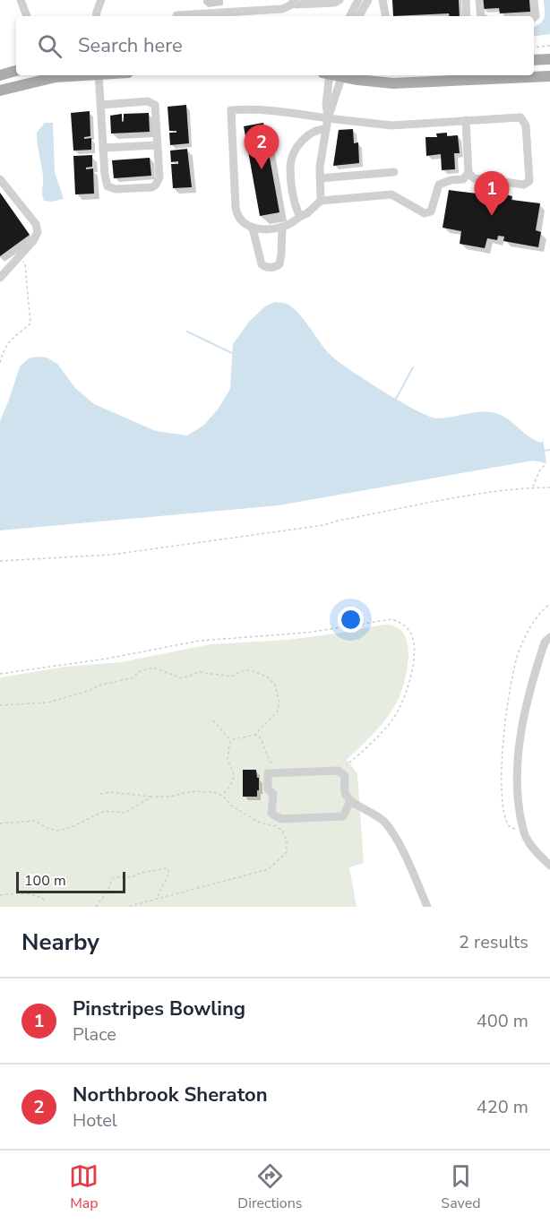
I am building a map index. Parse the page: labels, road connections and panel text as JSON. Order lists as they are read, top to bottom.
{
  "scale_bar": "100 m",
  "page": {
    "search": "Search here",
    "pins": ["2", "1"],
    "scale": "100 m",
    "heading": ["Nearby", "2 results"],
    "list": [
      {
        "mark": "1",
        "name": "Pinstripes Bowling",
        "note": "Place",
        "value": "400 m"
      },
      {
        "mark": "2",
        "name": "Northbrook Sheraton",
        "note": "Hotel",
        "value": "420 m"
      }
    ],
    "nav": ["Map", "Directions", "Saved"]
  }
}
